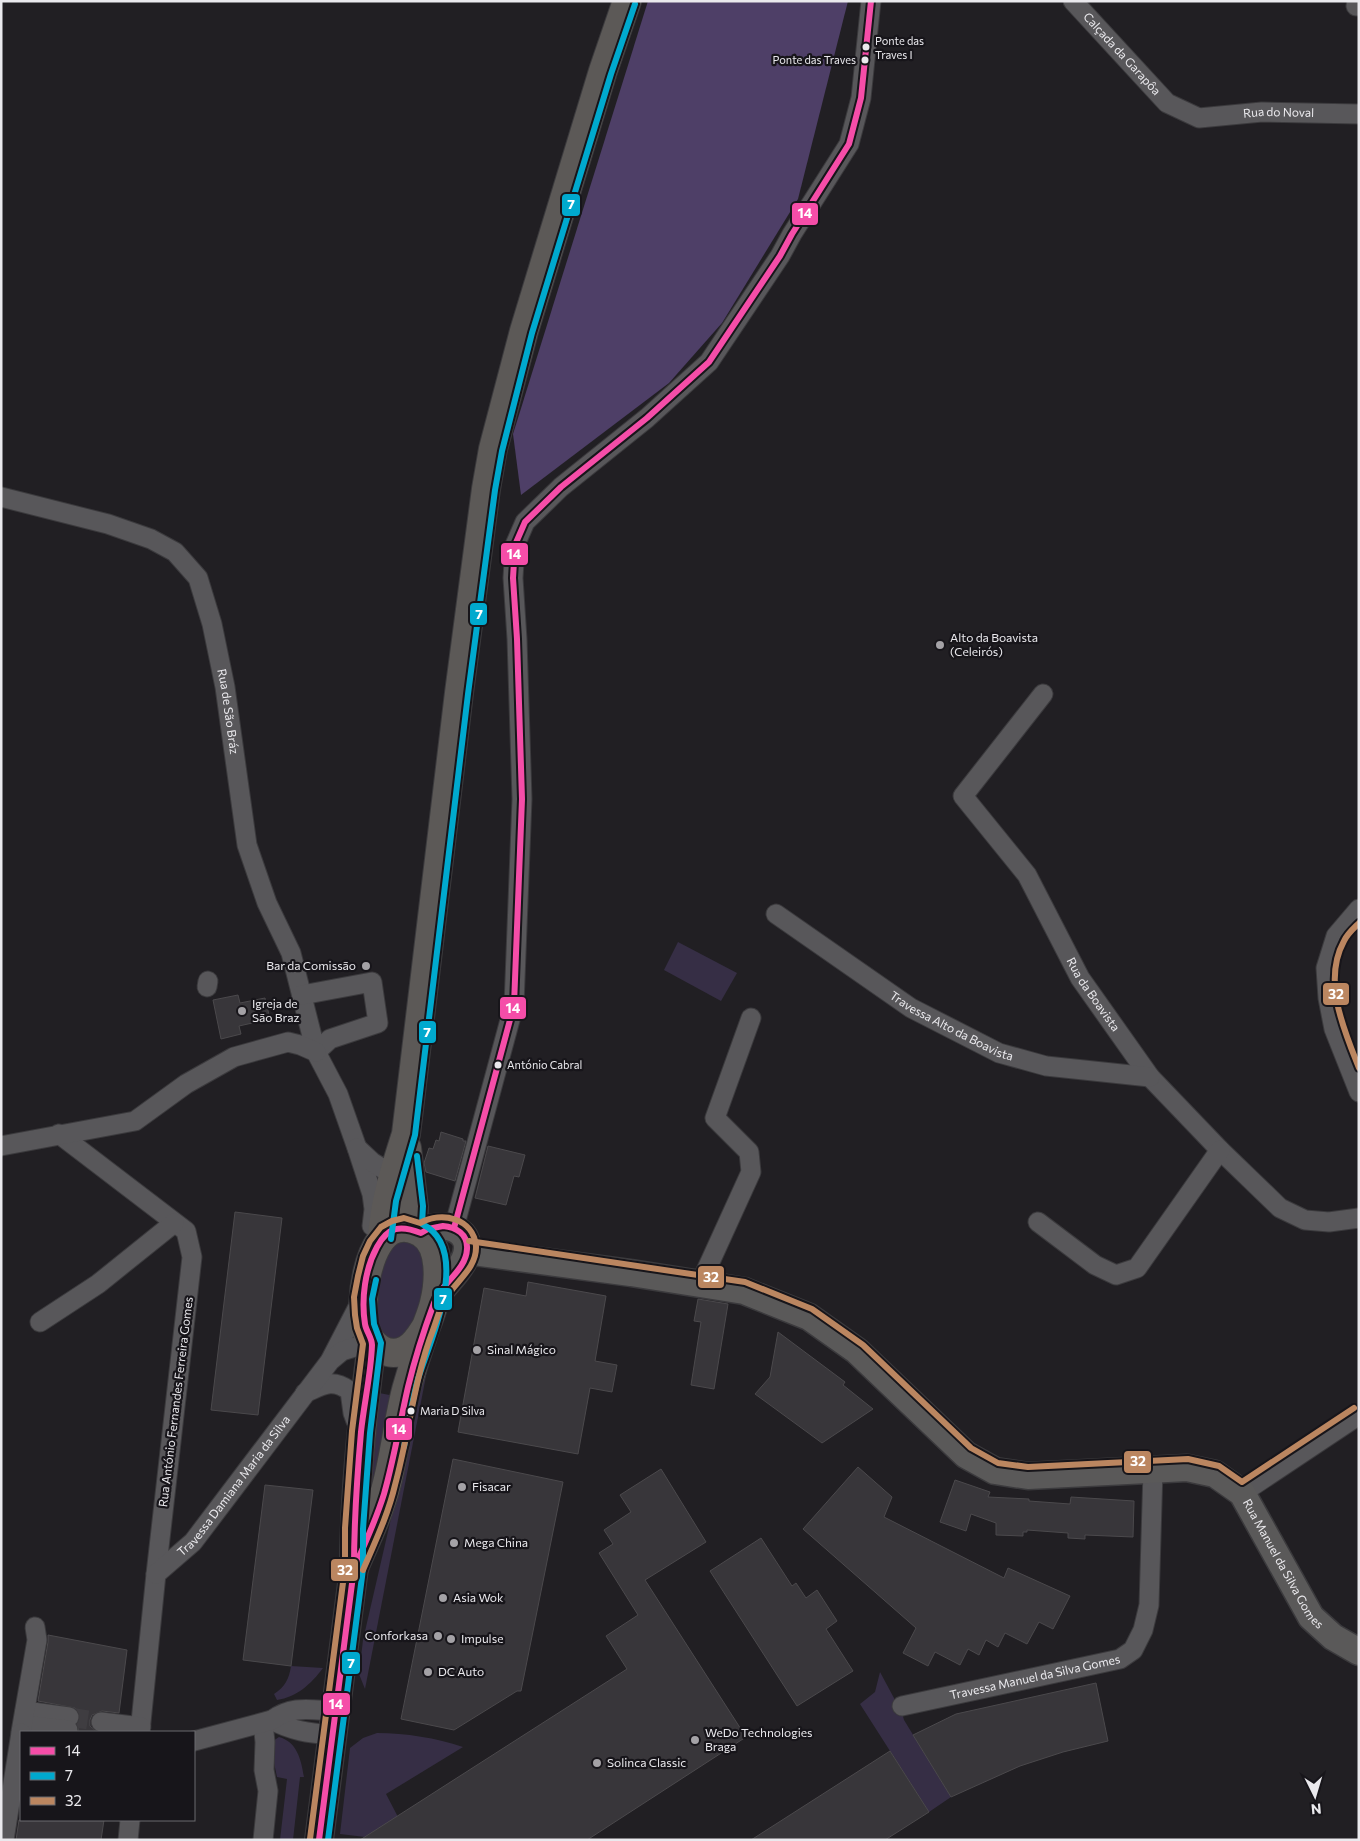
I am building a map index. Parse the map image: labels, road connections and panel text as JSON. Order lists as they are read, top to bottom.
{
  "streets": {
    "street": [
      "Calçada da Garapôa",
      "Rua do Noval",
      "Rua de São Bráz",
      "Rua da Boavista",
      "Travessa Alto da Boavista",
      "Rua António Fernandes Ferreira Gomes",
      "Travessa Damiana Maria da Silva",
      "Rua Manuel da Silva Gomes",
      "Travessa Manuel da Silva Gomes"
    ]
  },
  "crossings": [
    ["Calçada da Garapôa", "Rua do Noval"],
    ["Rua da Boavista", "Travessa Alto da Boavista"],
    ["Rua António Fernandes Ferreira Gomes", "Travessa Damiana Maria da Silva"],
    ["Rua Manuel da Silva Gomes", "Travessa Manuel da Silva Gomes"]
  ],
  "places": [
    "Ponte das Traves I",
    "Ponte das Traves",
    "Alto da Boavista (Celeirós)",
    "Bar da Comissão",
    "Igreja de São Braz",
    "António Cabral",
    "Sinal Mágico",
    "Maria D Silva",
    "Fisacar",
    "Mega China",
    "Asia Wok",
    "Conforkasa",
    "Impulse",
    "DC Auto",
    "WeDo Technologies Braga",
    "Solinca Classic"
  ],
  "lines": ["transit line 14", "transit line 7", "transit line 32"],
  "legend": ["14", "7", "32"],
  "north": "bottom"
}
